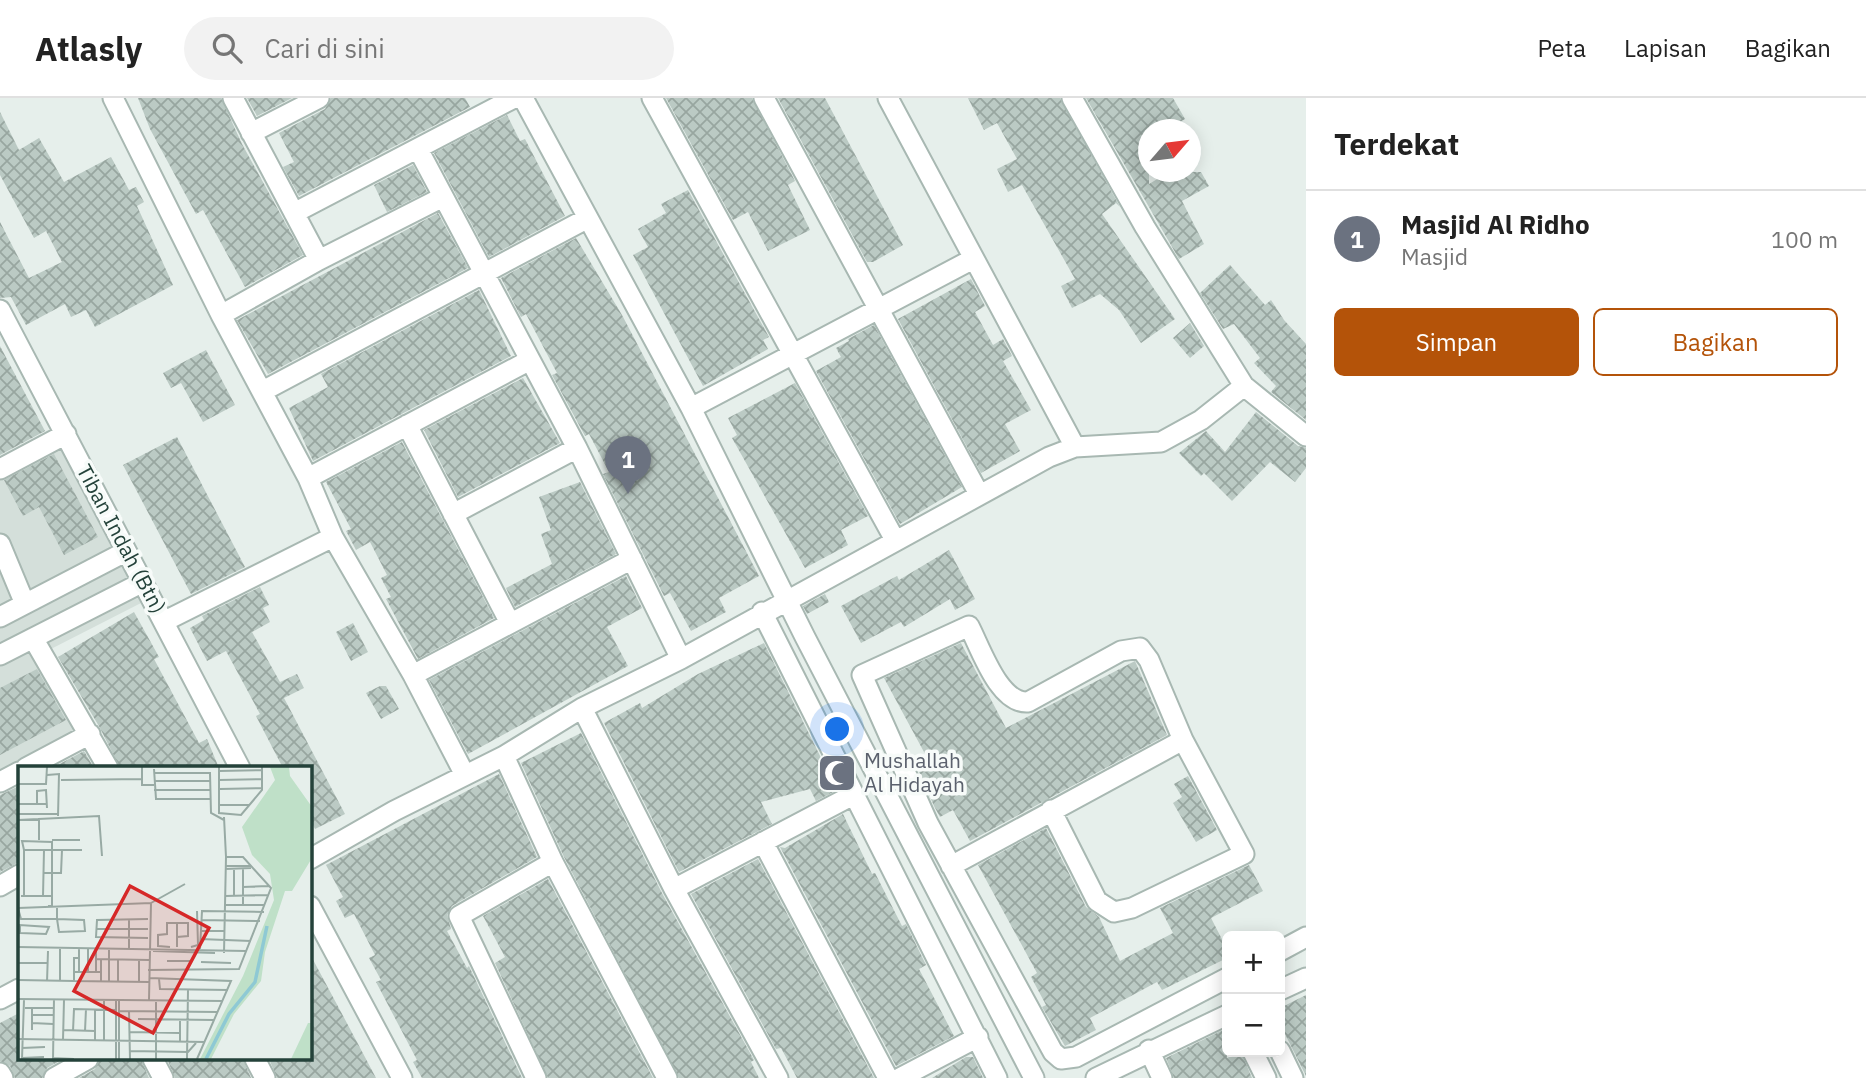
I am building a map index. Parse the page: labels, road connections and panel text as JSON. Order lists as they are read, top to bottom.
{
  "streets": {
    "street": ["Tiban Indah (Btn)"]
  },
  "places": {
    "mosque": ["Mushallah Al Hidayah"]
  },
  "north": "top right",
  "page": {
    "header": "Atlasly",
    "search": "Cari di sini",
    "nav": ["Peta", "Lapisan", "Bagikan"],
    "heading": "Terdekat",
    "list": [
      {
        "mark": "1",
        "name": "Masjid Al Ridho",
        "note": "Masjid",
        "value": "100 m"
      }
    ],
    "buttons": ["Simpan", "Bagikan"],
    "pins": "1",
    "map_buttons": ["+", "−"]
  }
}
